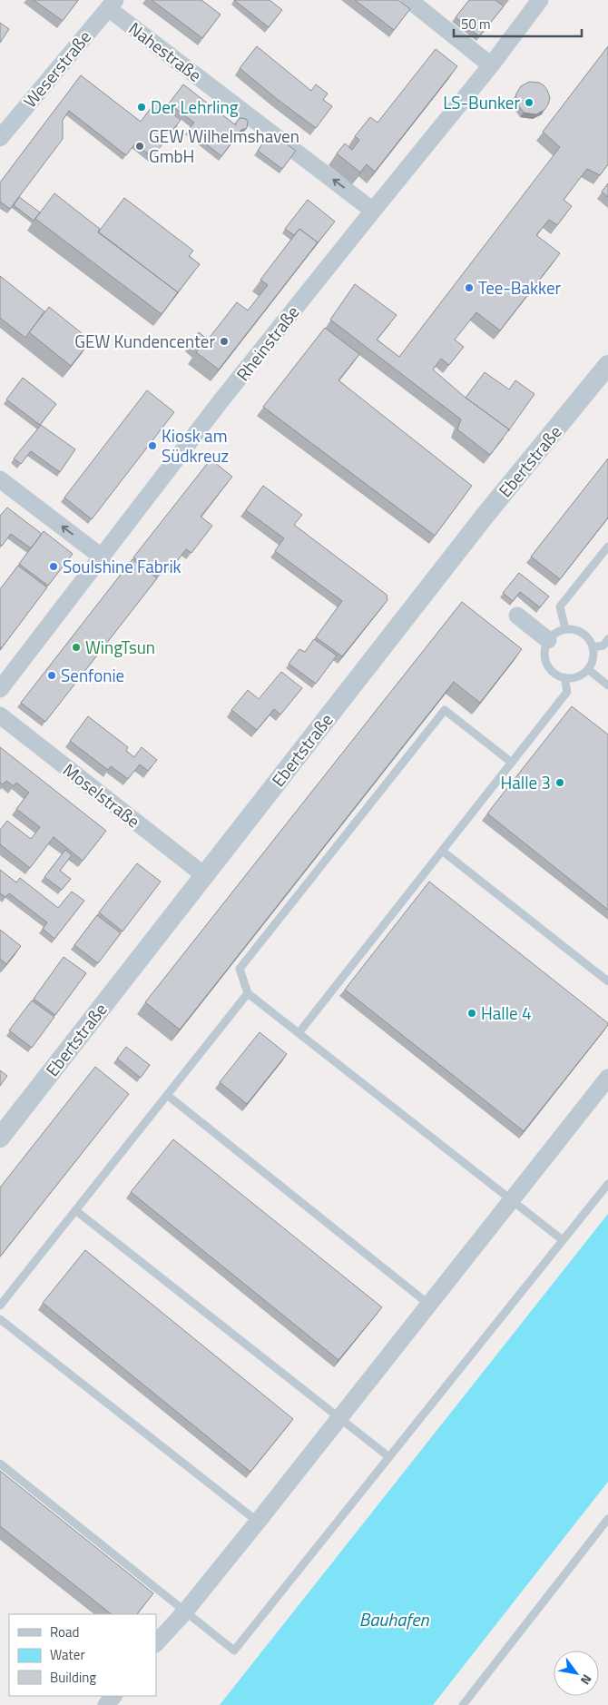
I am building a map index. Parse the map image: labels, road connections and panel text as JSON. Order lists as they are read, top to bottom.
{
  "streets": {
    "street": [
      "Nahestraße",
      "Weserstraße",
      "Rheinstraße",
      "Ebertstraße",
      "Moselstraße"
    ]
  },
  "crossings": [
    ["Nahestraße", "Weserstraße"],
    ["Nahestraße", "Rheinstraße"],
    ["Ebertstraße", "Moselstraße"]
  ],
  "one_way": ["Nahestraße"],
  "water": ["Bauhafen"],
  "places": [
    "LS-Bunker",
    "Der Lehrling",
    "GEW Wilhelmshaven GmbH",
    "Tee-Bakker",
    "GEW Kundencenter",
    "Kiosk am Südkreuz",
    "Soulshine Fabrik",
    "WingTsun",
    "Senfonie",
    "Halle 3",
    "Halle 4"
  ],
  "legend": ["Road", "Water", "Building"],
  "scale_bar": "50 m",
  "north": "bottom right"
}
